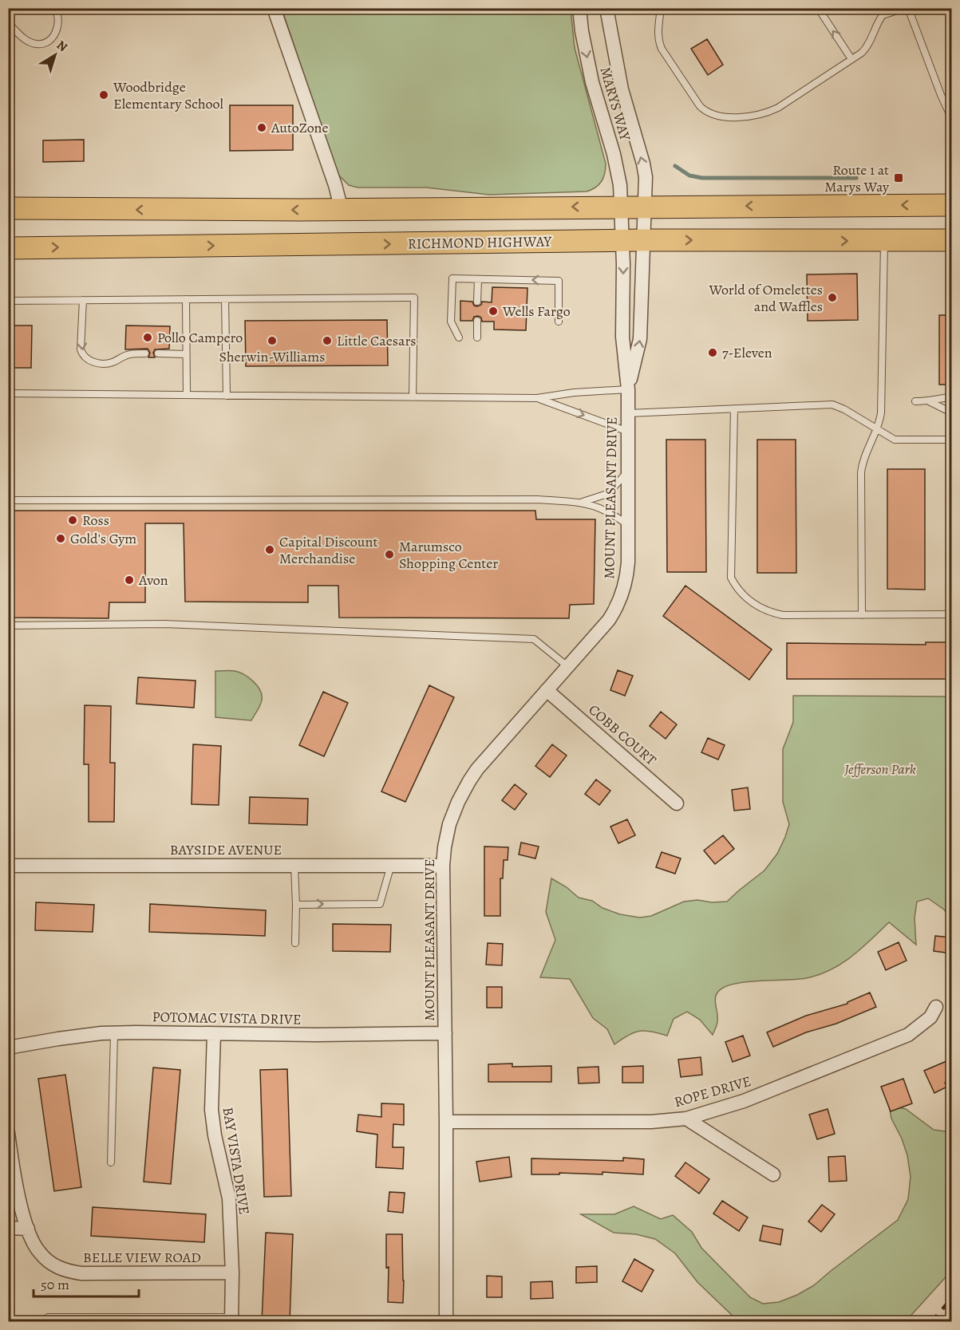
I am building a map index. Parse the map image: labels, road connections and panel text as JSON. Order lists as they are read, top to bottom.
{
  "streets": {
    "main road": ["RICHMOND HIGHWAY"],
    "street": [
      "MARYS WAY",
      "MOUNT PLEASANT DRIVE",
      "COBB COURT",
      "BAYSIDE AVENUE",
      "POTOMAC VISTA DRIVE",
      "ROPE DRIVE",
      "BAY VISTA DRIVE",
      "BELLE VIEW ROAD"
    ]
  },
  "crossings": [
    ["MARYS WAY", "MOUNT PLEASANT DRIVE"],
    ["RICHMOND HIGHWAY", "MOUNT PLEASANT DRIVE"],
    ["MOUNT PLEASANT DRIVE", "COBB COURT"],
    ["MOUNT PLEASANT DRIVE", "BAYSIDE AVENUE"],
    ["MOUNT PLEASANT DRIVE", "POTOMAC VISTA DRIVE"],
    ["MOUNT PLEASANT DRIVE", "ROPE DRIVE"],
    ["POTOMAC VISTA DRIVE", "BAY VISTA DRIVE"],
    ["BAY VISTA DRIVE", "BELLE VIEW ROAD"]
  ],
  "parks": ["Jefferson Park"],
  "places": {
    "other": [
      "Woodbridge Elementary School",
      "AutoZone",
      "World of Omelettes and Waffles",
      "Wells Fargo",
      "Pollo Campero",
      "Sherwin-Williams",
      "Little Caesars",
      "7-Eleven",
      "Ross",
      "Gold's Gym",
      "Capital Discount Merchandise",
      "Marumsco Shopping Center",
      "Avon"
    ],
    "transit": ["Route 1 at Marys Way"]
  },
  "scale_bar": "50 m",
  "north": "top right"
}
